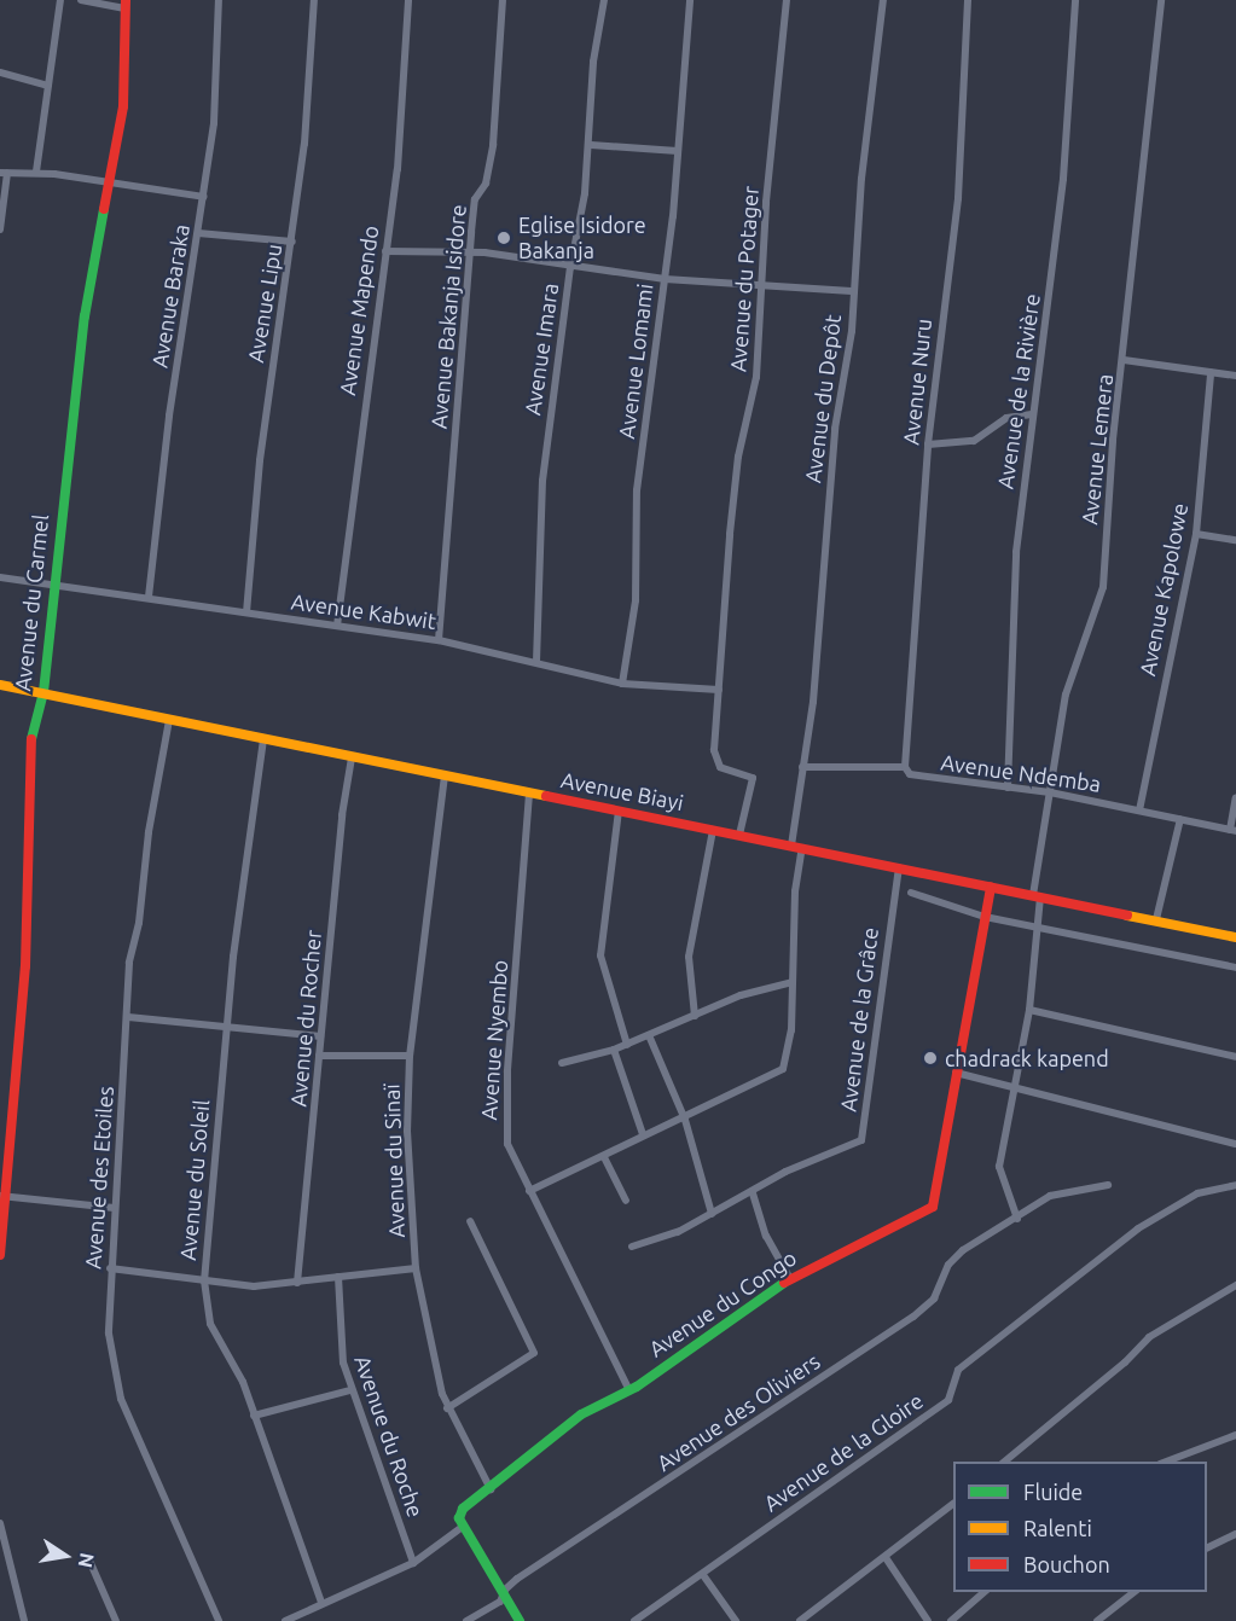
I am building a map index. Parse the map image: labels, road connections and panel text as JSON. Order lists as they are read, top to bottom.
{
  "streets": {
    "street": [
      "Avenue du Potager",
      "Avenue Baraka",
      "Avenue Lipu",
      "Avenue Mapendo",
      "Avenue Bakanja Isidore",
      "Avenue Imara",
      "Avenue Lomami",
      "Avenue Nuru",
      "Avenue de la Rivière",
      "Avenue du Depôt",
      "Avenue Lemera",
      "Avenue Kapolowe",
      "Avenue du Carmel",
      "Avenue Kabwit",
      "Avenue Ndemba",
      "Avenue Biayi",
      "Avenue du Rocher",
      "Avenue de la Grâce",
      "Avenue Nyembo",
      "Avenue du Sinaï",
      "Avenue des Etoiles",
      "Avenue du Soleil",
      "Avenue du Congo",
      "Avenue des Oliviers",
      "Avenue du Roche",
      "Avenue de la Gloire"
    ]
  },
  "crossings": [
    ["Avenue du Potager", "Avenue Kabwit"],
    ["Avenue du Potager", "Avenue Biayi"],
    ["Avenue Baraka", "Avenue Kabwit"],
    ["Avenue Lipu", "Avenue Kabwit"],
    ["Avenue Mapendo", "Avenue Kabwit"],
    ["Avenue Bakanja Isidore", "Avenue Kabwit"],
    ["Avenue Imara", "Avenue Kabwit"],
    ["Avenue Lomami", "Avenue Kabwit"],
    ["Avenue Nuru", "Avenue Ndemba"],
    ["Avenue de la Rivière", "Avenue Ndemba"],
    ["Avenue du Depôt", "Avenue Ndemba"],
    ["Avenue du Depôt", "Avenue Biayi"],
    ["Avenue Lemera", "Avenue Ndemba"],
    ["Avenue Lemera", "Avenue Biayi"],
    ["Avenue Kapolowe", "Avenue Ndemba"],
    ["Avenue du Carmel", "Avenue Kabwit"],
    ["Avenue du Carmel", "Avenue Biayi"],
    ["Avenue Biayi", "Avenue du Rocher"],
    ["Avenue Biayi", "Avenue de la Grâce"],
    ["Avenue Biayi", "Avenue Nyembo"],
    ["Avenue Biayi", "Avenue du Sinaï"],
    ["Avenue Biayi", "Avenue des Etoiles"],
    ["Avenue Biayi", "Avenue du Soleil"],
    ["Avenue Biayi", "Avenue du Congo"],
    ["Avenue Nyembo", "Avenue du Congo"],
    ["Avenue du Sinaï", "Avenue du Congo"],
    ["Avenue du Soleil", "Avenue du Congo"],
    ["Avenue du Congo", "Avenue du Roche"]
  ],
  "places": ["Eglise Isidore Bakanja", "chadrack kapend"],
  "legend": ["Fluide", "Ralenti", "Bouchon"],
  "north": "right"
}
